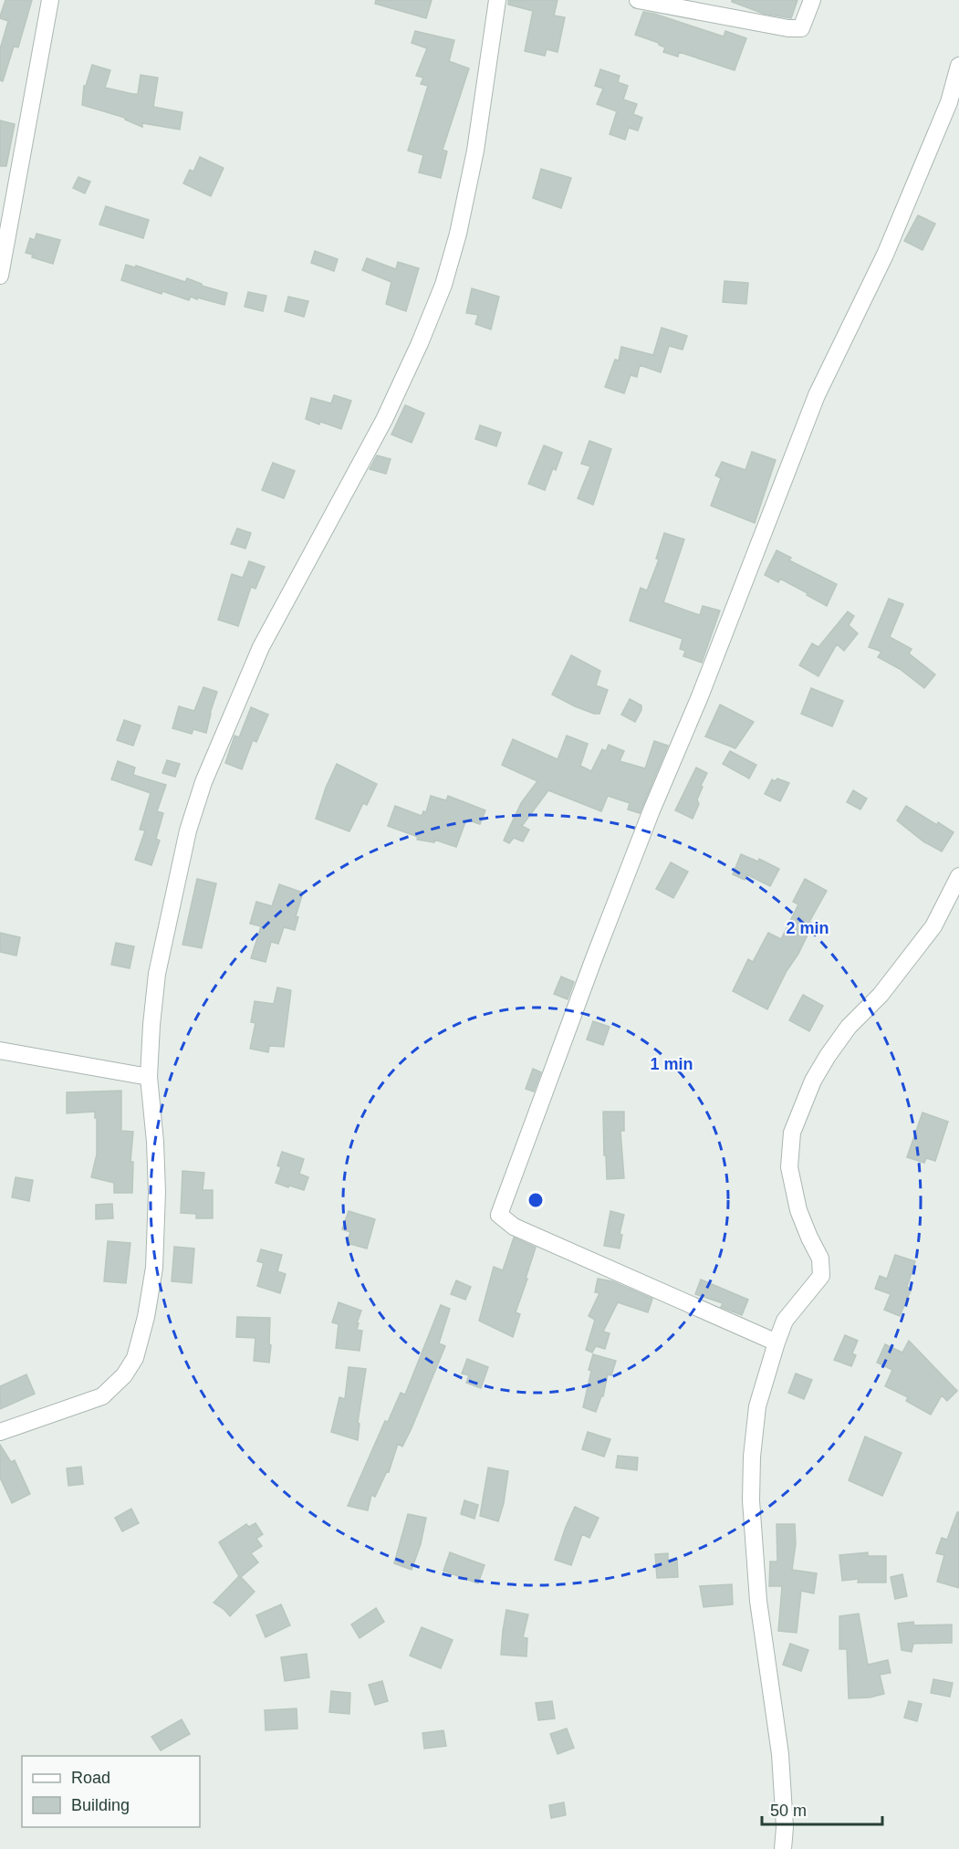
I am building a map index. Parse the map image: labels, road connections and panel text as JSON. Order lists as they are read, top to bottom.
{
  "legend": ["Road", "Building"],
  "scale_bar": "50 m",
  "rings": ["2 min", "1 min"]
}
